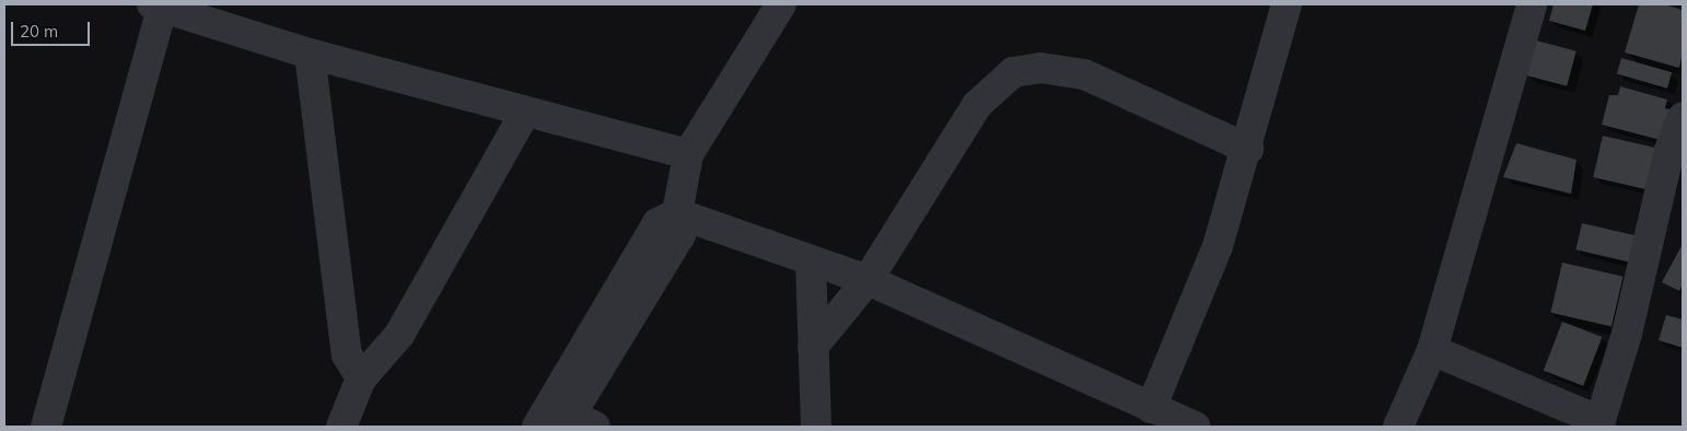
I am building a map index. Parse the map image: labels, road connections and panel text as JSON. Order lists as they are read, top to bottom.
{
  "scale_bar": "20 m"
}
